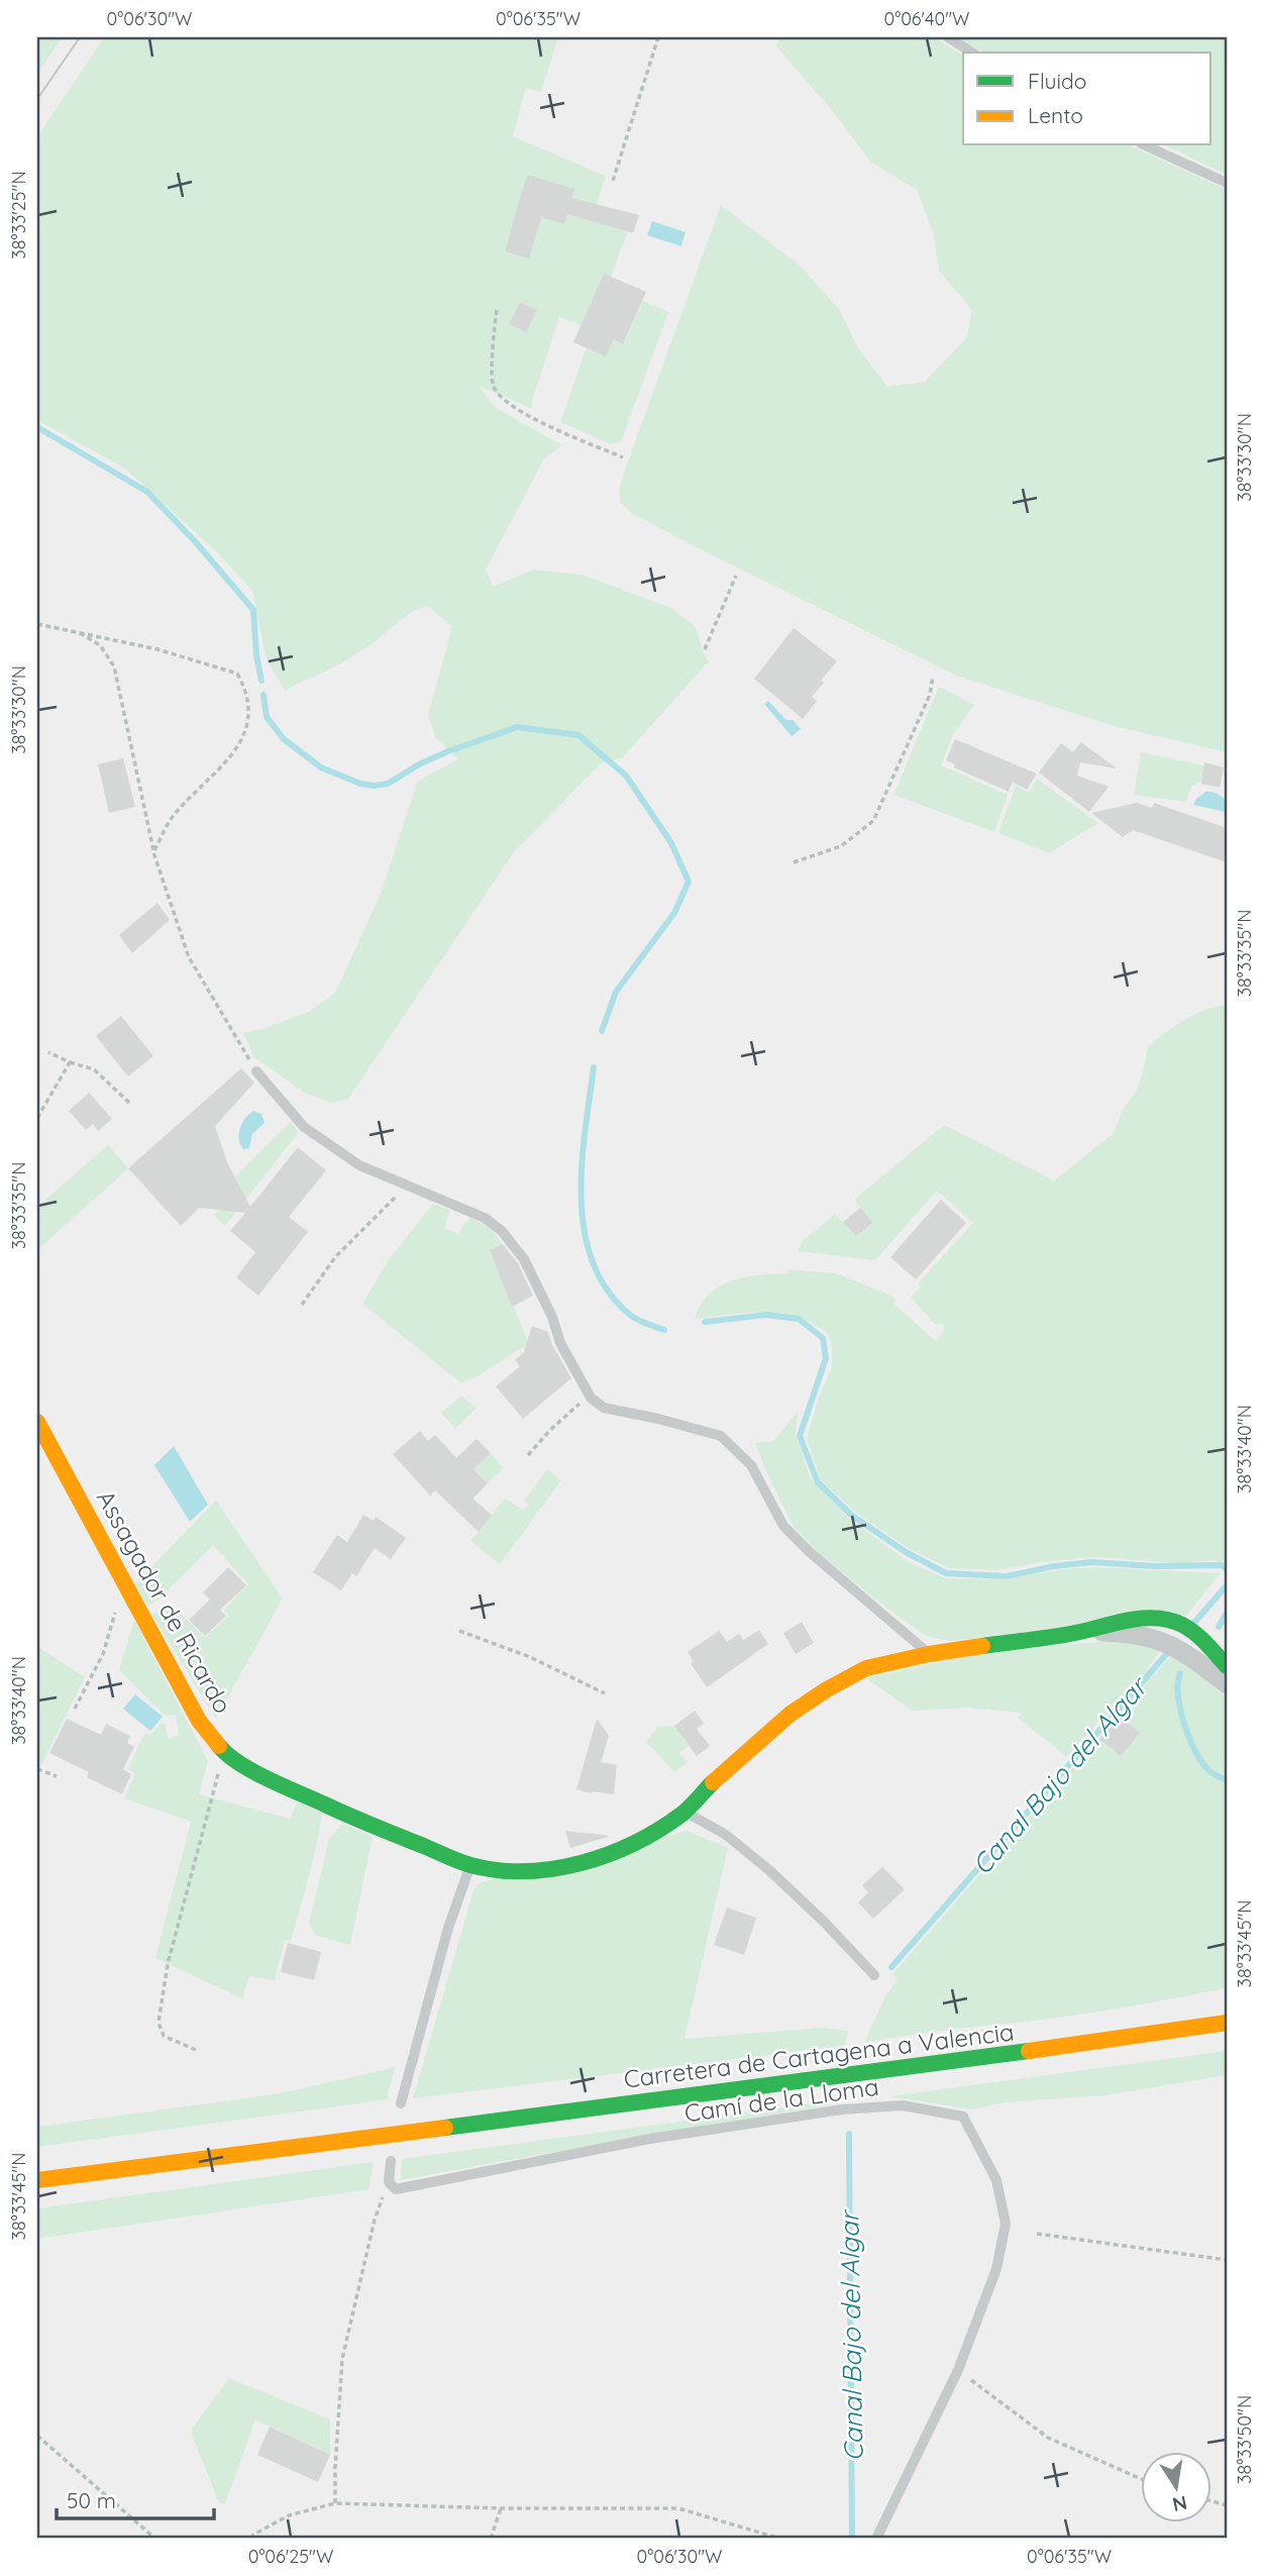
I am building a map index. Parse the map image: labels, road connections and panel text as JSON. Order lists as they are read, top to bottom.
{
  "streets": {
    "main road": ["Assagador de Ricardo", "Carretera de Cartagena a Valencia"],
    "lane": ["Camí de la Lloma"]
  },
  "water": ["Canal Bajo del Algar"],
  "legend": ["Fluido", "Lento"],
  "scale_bar": "50 m",
  "north": "bottom",
  "coordinates": [
    "0°06'30\"W",
    "0°06'35\"W",
    "0°06'40\"W",
    "38°33'25\"N",
    "38°33'30\"N",
    "38°33'35\"N",
    "38°33'40\"N",
    "38°33'45\"N",
    "38°33'50\"N",
    "0°06'25\"W"
  ]
}
